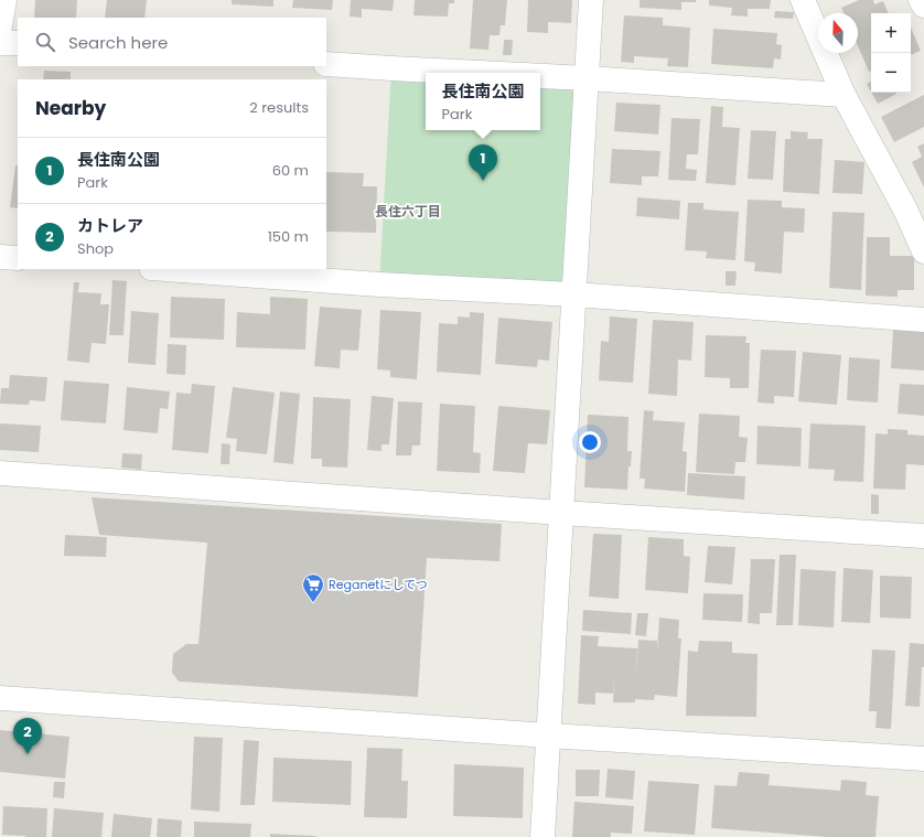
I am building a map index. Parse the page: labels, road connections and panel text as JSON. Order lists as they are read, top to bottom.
{
  "districts": ["長住六丁目"],
  "places": {
    "supermarket": ["Reganetにしてつ"]
  },
  "north": "top",
  "page": {
    "map_buttons": ["+", "−"],
    "search": "Search here",
    "popup": ["長住南公園", "Park"],
    "heading": ["Nearby", "2 results"],
    "list": [
      {
        "mark": "1",
        "name": "長住南公園",
        "note": "Park",
        "value": "60 m"
      },
      {
        "mark": "2",
        "name": "カトレア",
        "note": "Shop",
        "value": "150 m"
      }
    ],
    "pins": ["1", "2"]
  }
}
